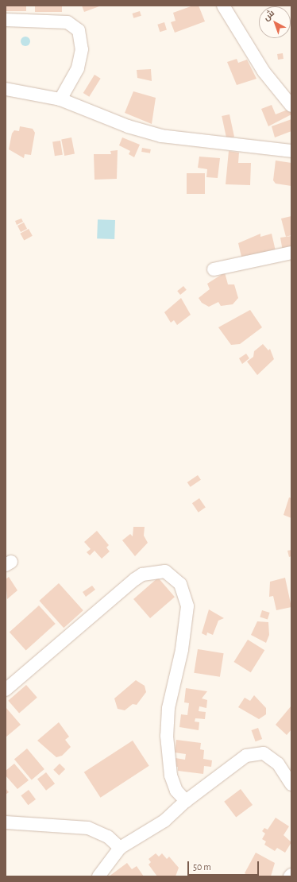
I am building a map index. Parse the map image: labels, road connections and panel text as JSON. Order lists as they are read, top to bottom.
{
  "scale_bar": "50 m",
  "north": "top left"
}
